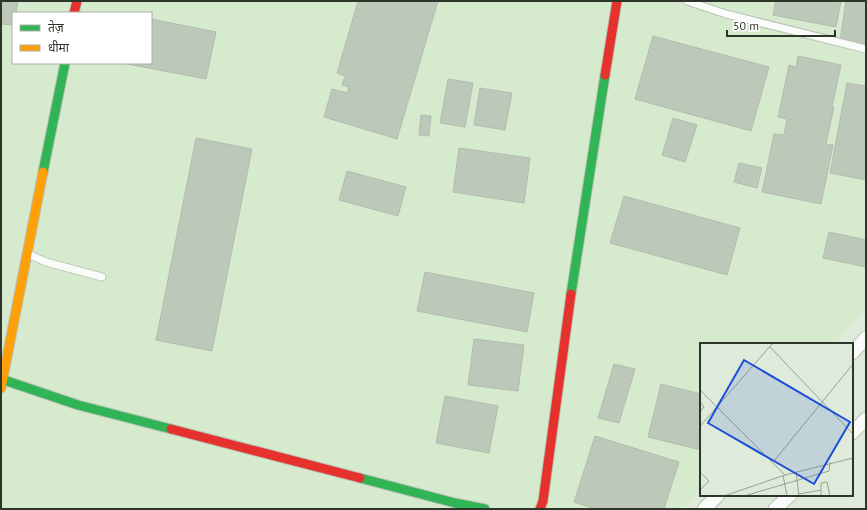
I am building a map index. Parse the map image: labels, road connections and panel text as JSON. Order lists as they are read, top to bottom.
{
  "legend": ["तेज़", "धीमा"],
  "scale_bar": "50 m"
}
